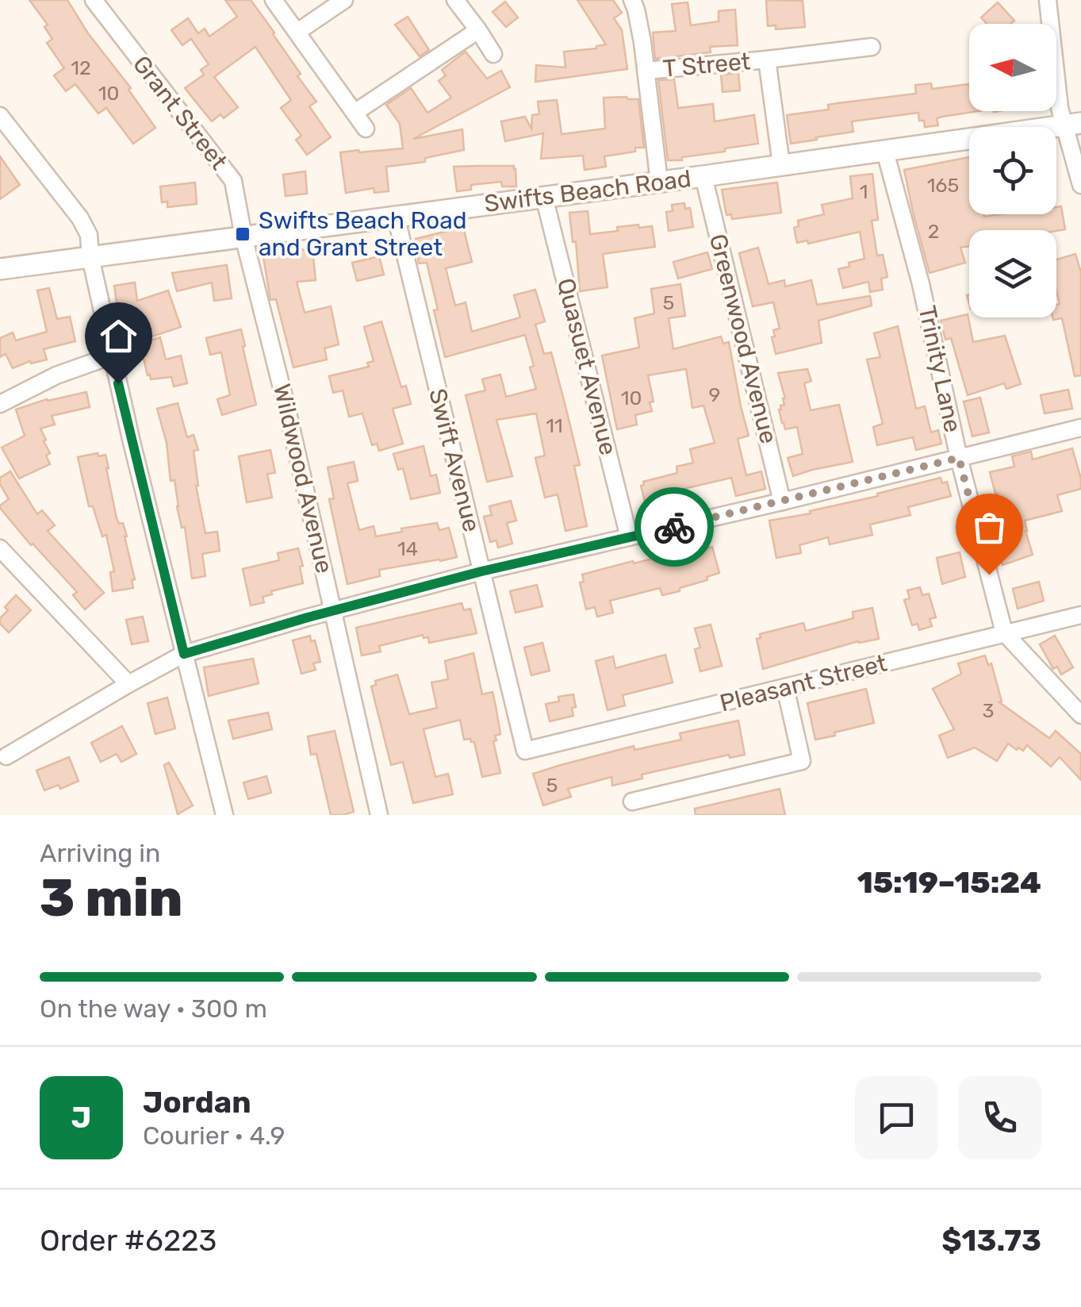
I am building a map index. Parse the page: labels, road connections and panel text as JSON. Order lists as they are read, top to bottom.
{
  "streets": {
    "street": [
      "T Street",
      "Grant Street",
      "Swifts Beach Road",
      "Greenwood Avenue",
      "Quasuet Avenue",
      "Trinity Lane",
      "Swift Avenue",
      "Wildwood Avenue",
      "Pleasant Street"
    ]
  },
  "crossings": [
    ["T Street", "Swifts Beach Road"],
    ["Grant Street", "Swifts Beach Road"],
    ["Grant Street", "Wildwood Avenue"],
    ["Swifts Beach Road", "Greenwood Avenue"],
    ["Swifts Beach Road", "Quasuet Avenue"],
    ["Swifts Beach Road", "Trinity Lane"],
    ["Swifts Beach Road", "Swift Avenue"],
    ["Swifts Beach Road", "Wildwood Avenue"],
    ["Trinity Lane", "Pleasant Street"],
    ["Swift Avenue", "Pleasant Street"]
  ],
  "places": {
    "transit": ["Swifts Beach Road and Grant Street"]
  },
  "house_numbers": [
    "12",
    "10",
    "165",
    "1",
    "2",
    "5",
    "9",
    "10",
    "11",
    "14",
    "3",
    "5"
  ],
  "north": "left",
  "page": {
    "heading": ["3 min", "Arriving in", "15:19–15:24"],
    "panel": [
      "Jordan",
      "Courier · 4.9",
      "Order #6223",
      "$13.73"
    ],
    "bar": "On the way · 300 m",
    "round": "J"
  }
}
